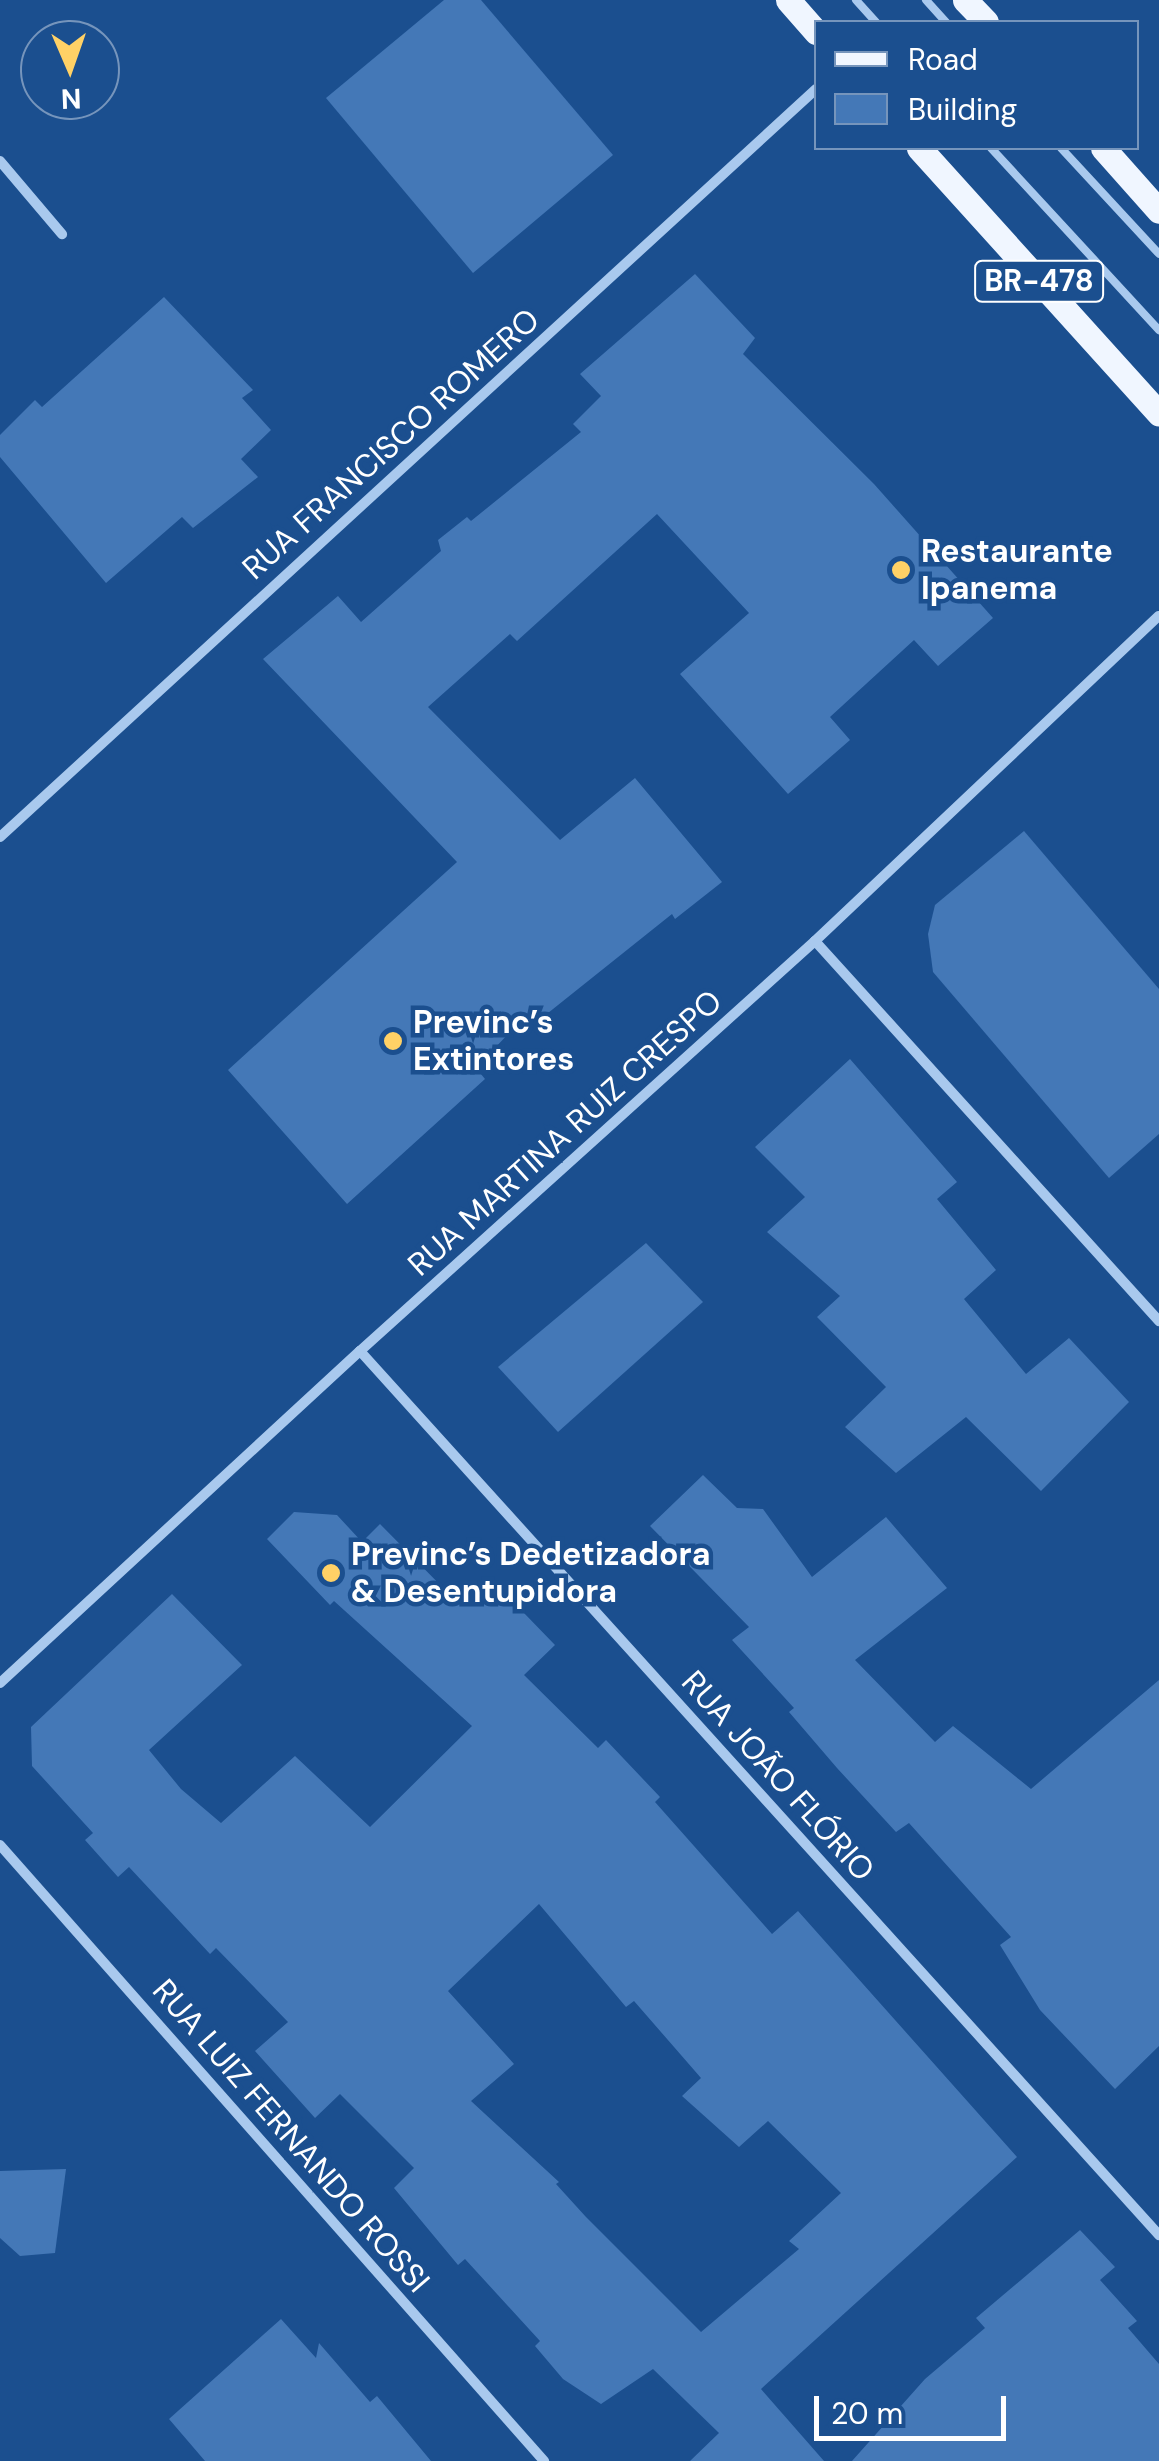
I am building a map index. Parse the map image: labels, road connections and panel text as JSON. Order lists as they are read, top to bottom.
{
  "streets": {
    "main road": ["BR-478"],
    "street": [
      "RUA FRANCISCO ROMERO",
      "RUA MARTINA RUIZ CRESPO",
      "RUA JOÃO FLÓRIO",
      "RUA LUIZ FERNANDO ROSSI"
    ]
  },
  "crossings": [
    ["RUA MARTINA RUIZ CRESPO", "RUA JOÃO FLÓRIO"]
  ],
  "places": ["Restaurante Ipanema", "Previnc’s Extintores", "Previnc’s Dedetizadora & Desentupidora"],
  "legend": ["Road", "Building"],
  "scale_bar": "20 m",
  "north": "bottom"
}
